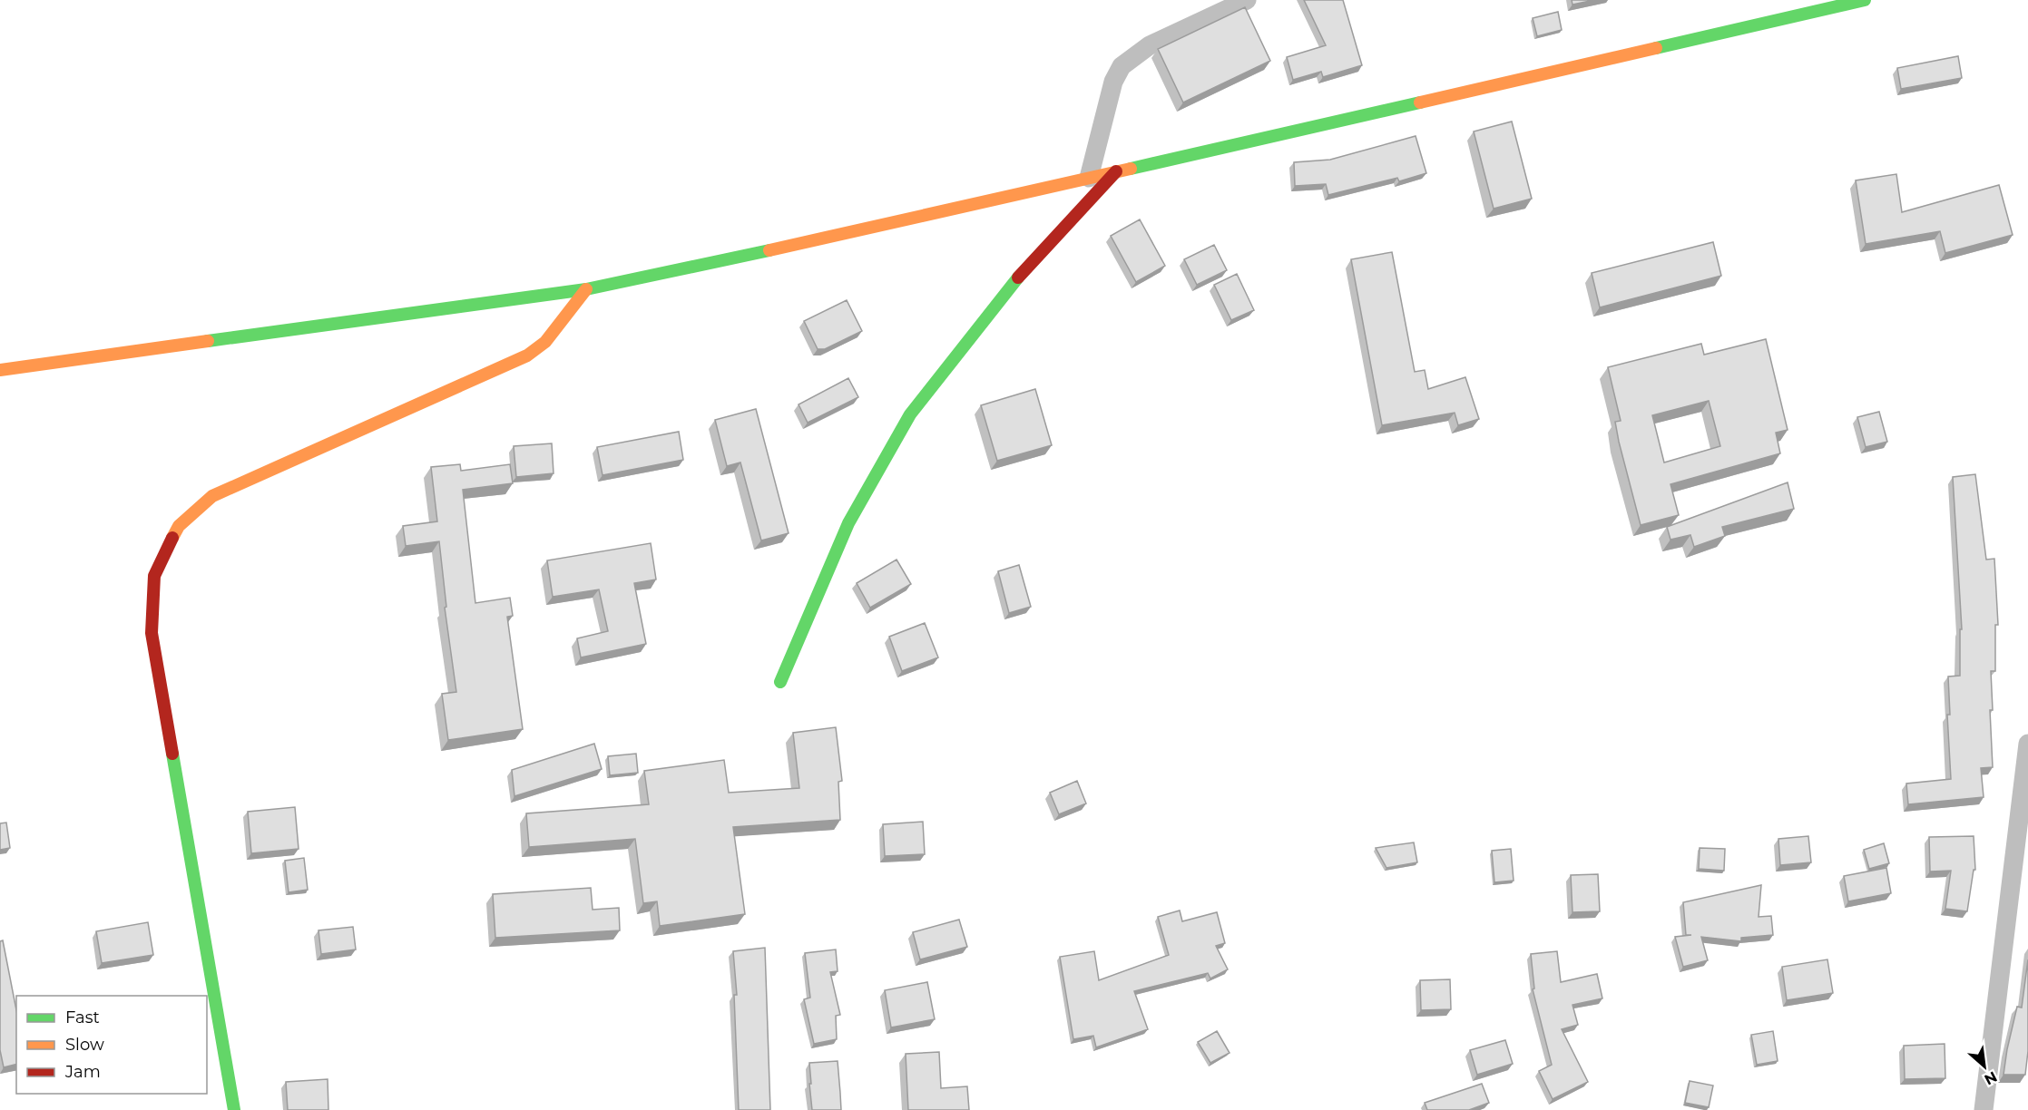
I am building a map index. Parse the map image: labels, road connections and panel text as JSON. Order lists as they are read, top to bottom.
{
  "legend": ["Fast", "Slow", "Jam"],
  "north": "bottom right"
}
